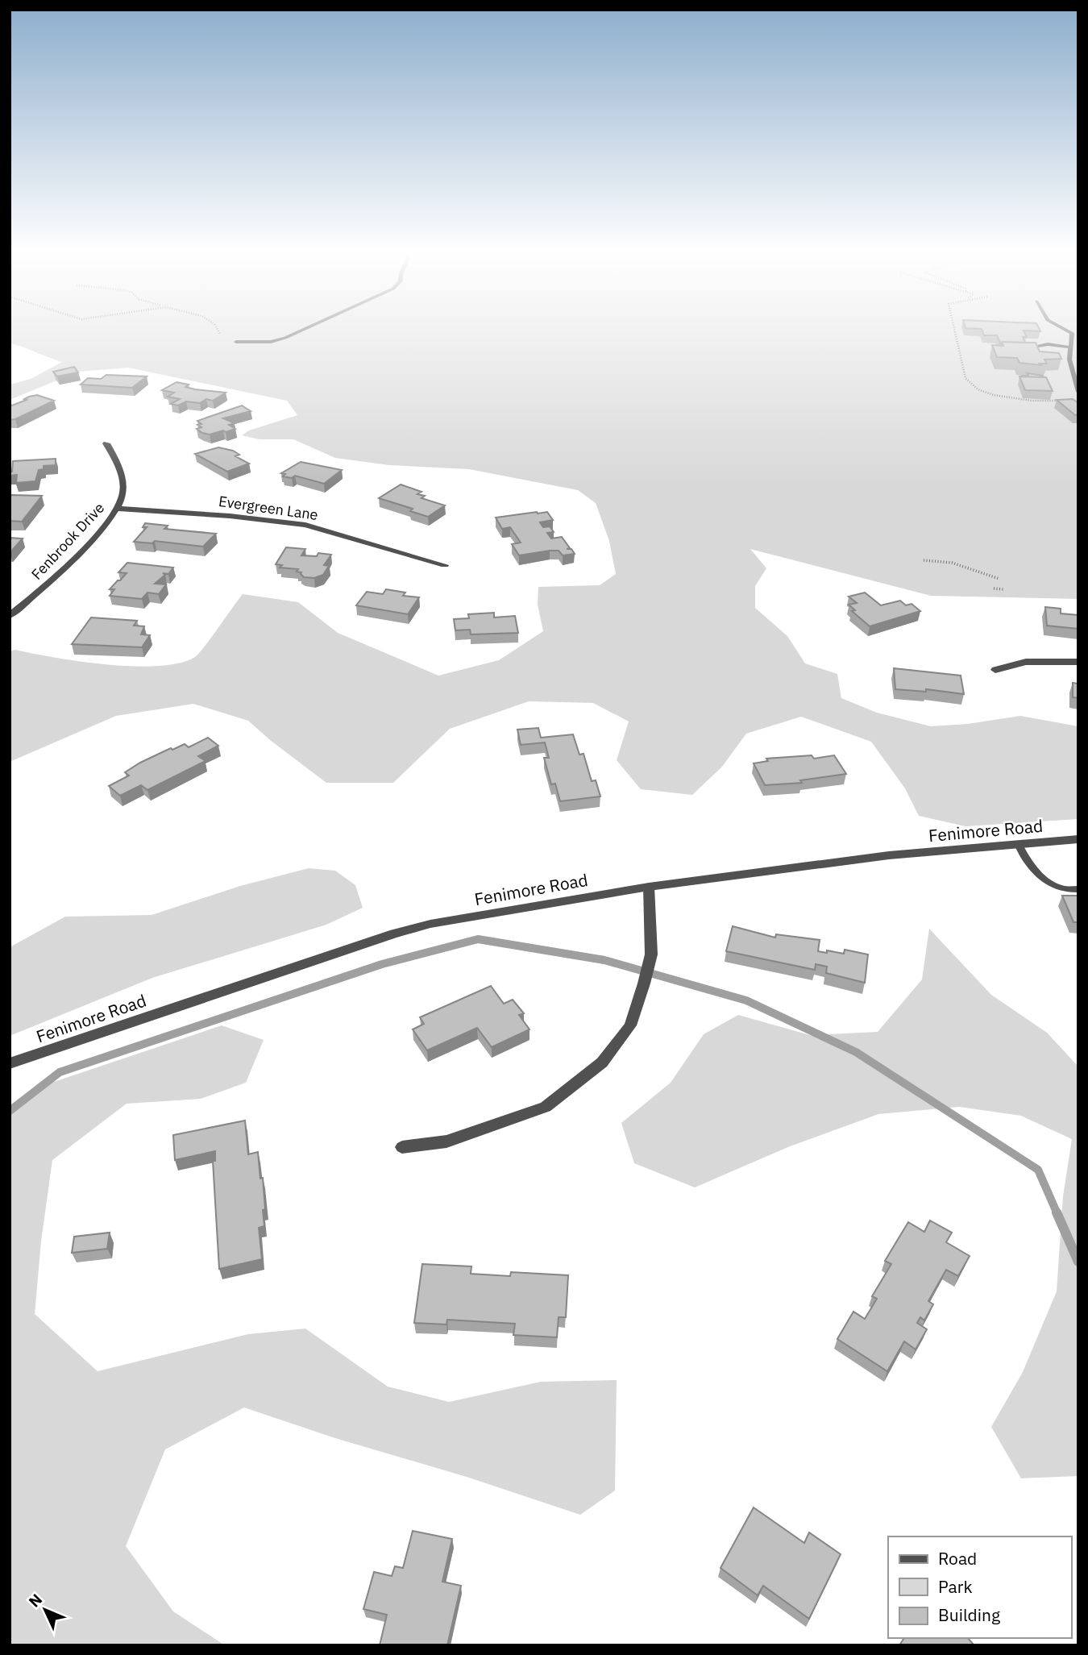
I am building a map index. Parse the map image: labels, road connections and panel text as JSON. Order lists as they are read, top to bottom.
{
  "streets": {
    "street": ["Evergreen Lane", "Fenbrook Drive", "Fenimore Road"]
  },
  "crossings": [
    ["Evergreen Lane", "Fenbrook Drive"]
  ],
  "legend": ["Road", "Park", "Building"],
  "north": "top left"
}
